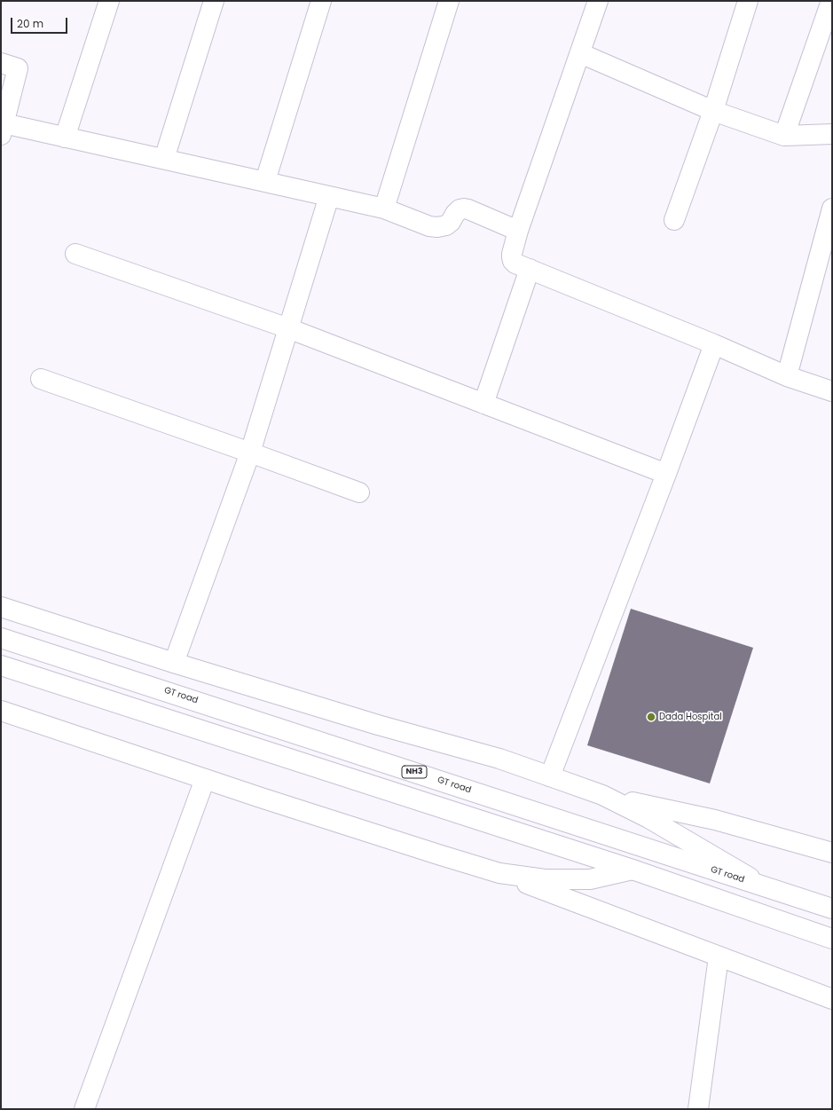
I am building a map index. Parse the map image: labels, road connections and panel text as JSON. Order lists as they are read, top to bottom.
{
  "streets": {
    "main road": ["GT road", "NH3"]
  },
  "places": ["Dada Hospital"],
  "scale_bar": "20 m"
}
